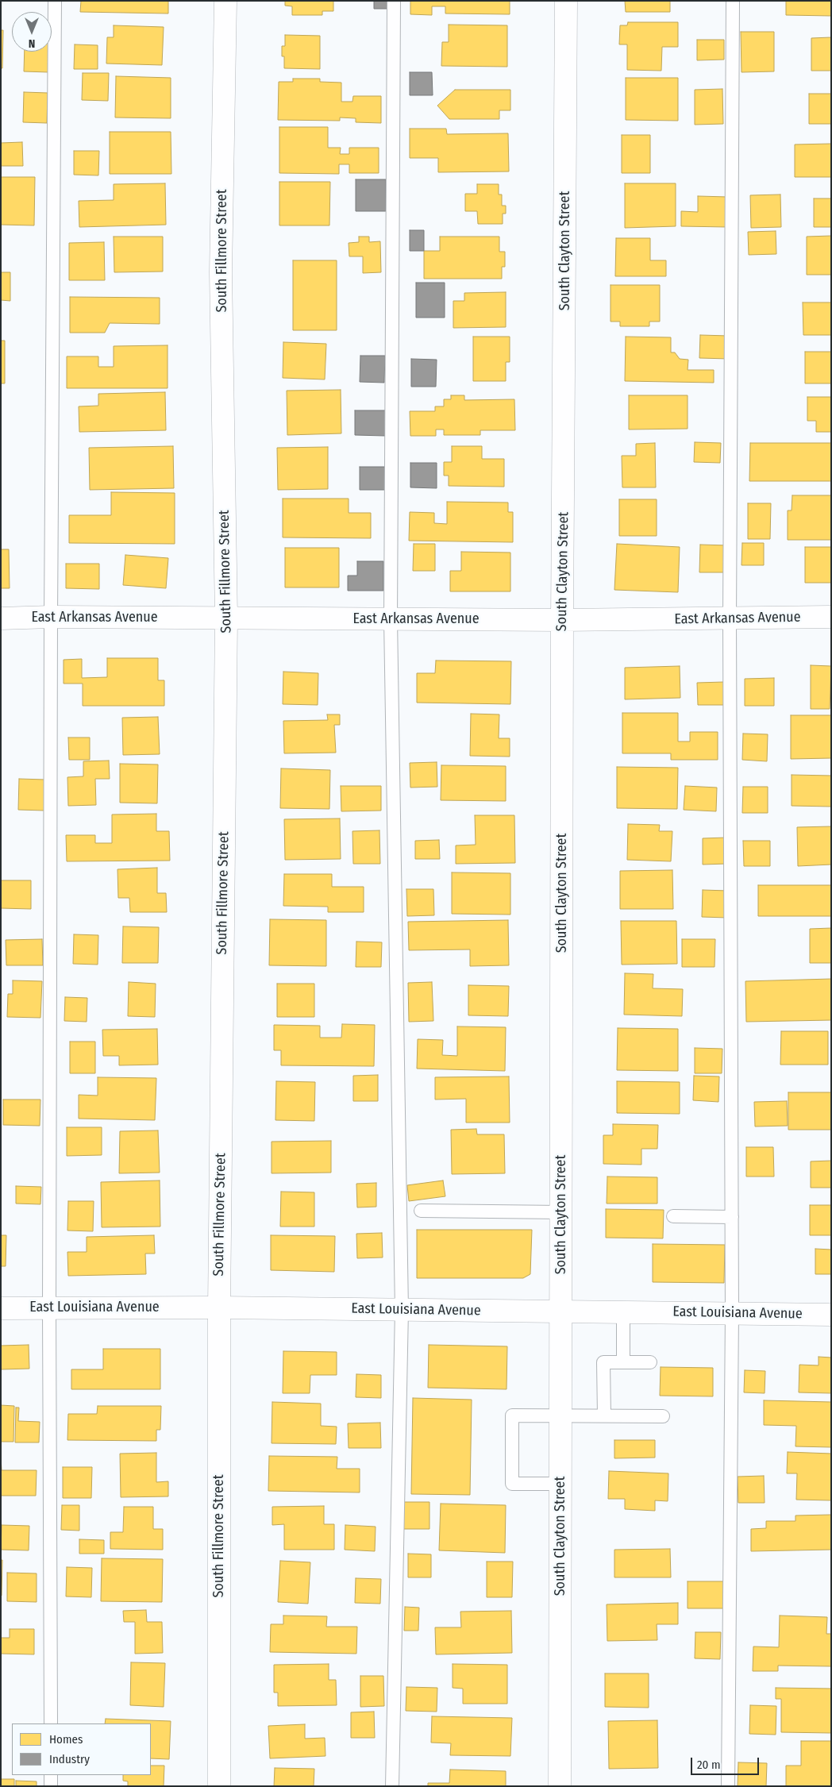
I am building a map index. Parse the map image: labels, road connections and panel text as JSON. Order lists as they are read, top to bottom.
{
  "streets": {
    "street": [
      "South Fillmore Street",
      "South Clayton Street",
      "East Arkansas Avenue",
      "East Louisiana Avenue"
    ]
  },
  "crossings": [
    ["South Fillmore Street", "East Arkansas Avenue"],
    ["South Fillmore Street", "East Louisiana Avenue"],
    ["South Clayton Street", "East Arkansas Avenue"],
    ["South Clayton Street", "East Louisiana Avenue"]
  ],
  "legend": ["Homes", "Industry"],
  "scale_bar": "20 m",
  "north": "bottom"
}
